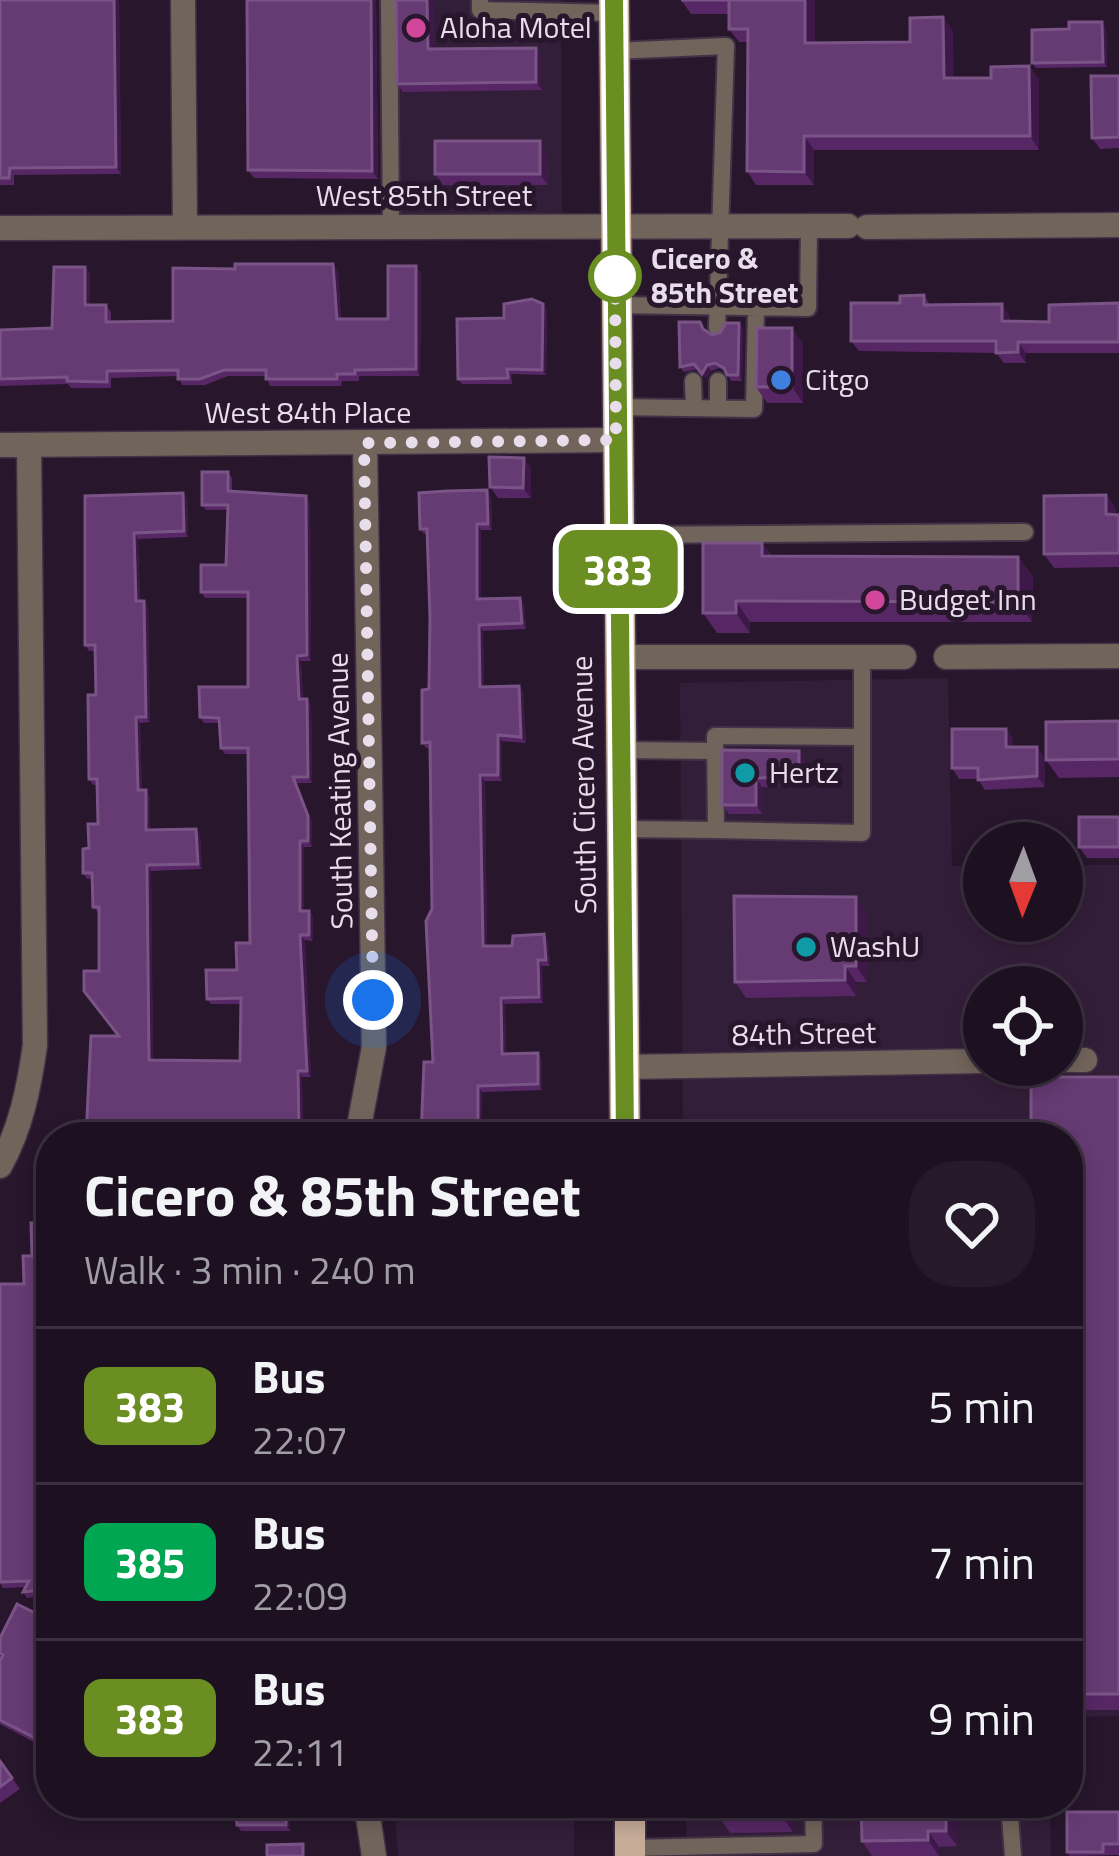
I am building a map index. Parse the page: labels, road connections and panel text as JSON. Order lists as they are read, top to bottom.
{
  "streets": {
    "main road": ["South Cicero Avenue"],
    "street": [
      "West 85th Street",
      "West 84th Place",
      "South Keating Avenue",
      "84th Street"
    ]
  },
  "crossings": [
    ["West 85th Street", "South Cicero Avenue"],
    ["West 84th Place", "South Cicero Avenue"],
    ["West 84th Place", "South Keating Avenue"],
    ["South Cicero Avenue", "84th Street"]
  ],
  "places": [
    "Aloha Motel",
    "Cicero & 85th Street",
    "Citgo",
    "Budget Inn",
    "Hertz",
    "WashU"
  ],
  "lines": ["bus line 383"],
  "north": "bottom",
  "page": {
    "on_map": "383",
    "heading": ["Cicero & 85th Street", "Walk · 3 min · 240 m"],
    "list": [
      {
        "mark": "383",
        "name": "Bus",
        "note": "22:07",
        "value": "5 min"
      },
      {
        "mark": "385",
        "name": "Bus",
        "note": "22:09",
        "value": "7 min"
      },
      {
        "mark": "383",
        "name": "Bus",
        "note": "22:11",
        "value": "9 min"
      }
    ]
  }
}
